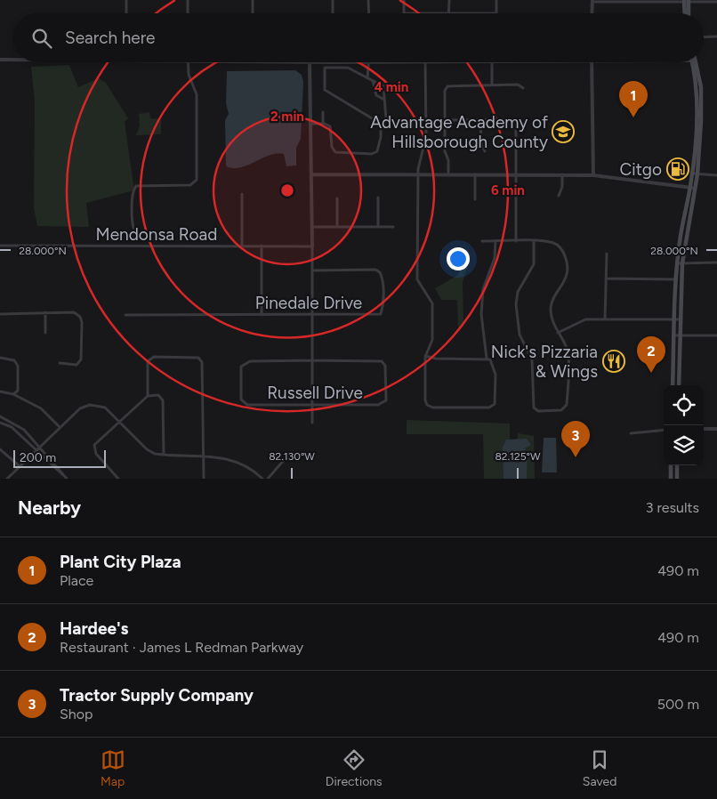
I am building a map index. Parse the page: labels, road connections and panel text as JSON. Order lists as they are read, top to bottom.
{
  "streets": {
    "street": ["Mendonsa Road", "Pinedale Drive", "Russell Drive"]
  },
  "places": {
    "school or university": ["Advantage Academy of Hillsborough County"],
    "fuel station": ["Citgo"],
    "restaurant": ["Nick's Pizzaria & Wings"]
  },
  "scale_bar": "200 m",
  "page": {
    "search": "Search here",
    "pins": ["1", "2", "3"],
    "scale": "200 m",
    "heading": ["Nearby", "3 results"],
    "list": [
      {
        "mark": "1",
        "name": "Plant City Plaza",
        "note": "Place",
        "value": "490 m"
      },
      {
        "mark": "2",
        "name": "Hardee's",
        "note": "Restaurant · James L Redman Parkway",
        "value": "490 m"
      },
      {
        "mark": "3",
        "name": "Tractor Supply Company",
        "note": "Shop",
        "value": "500 m"
      }
    ],
    "nav": ["Map", "Directions", "Saved"]
  },
  "coordinates": ["28.000°N", "82.130°W", "82.125°W"],
  "rings": ["4 min", "2 min", "6 min"]
}
